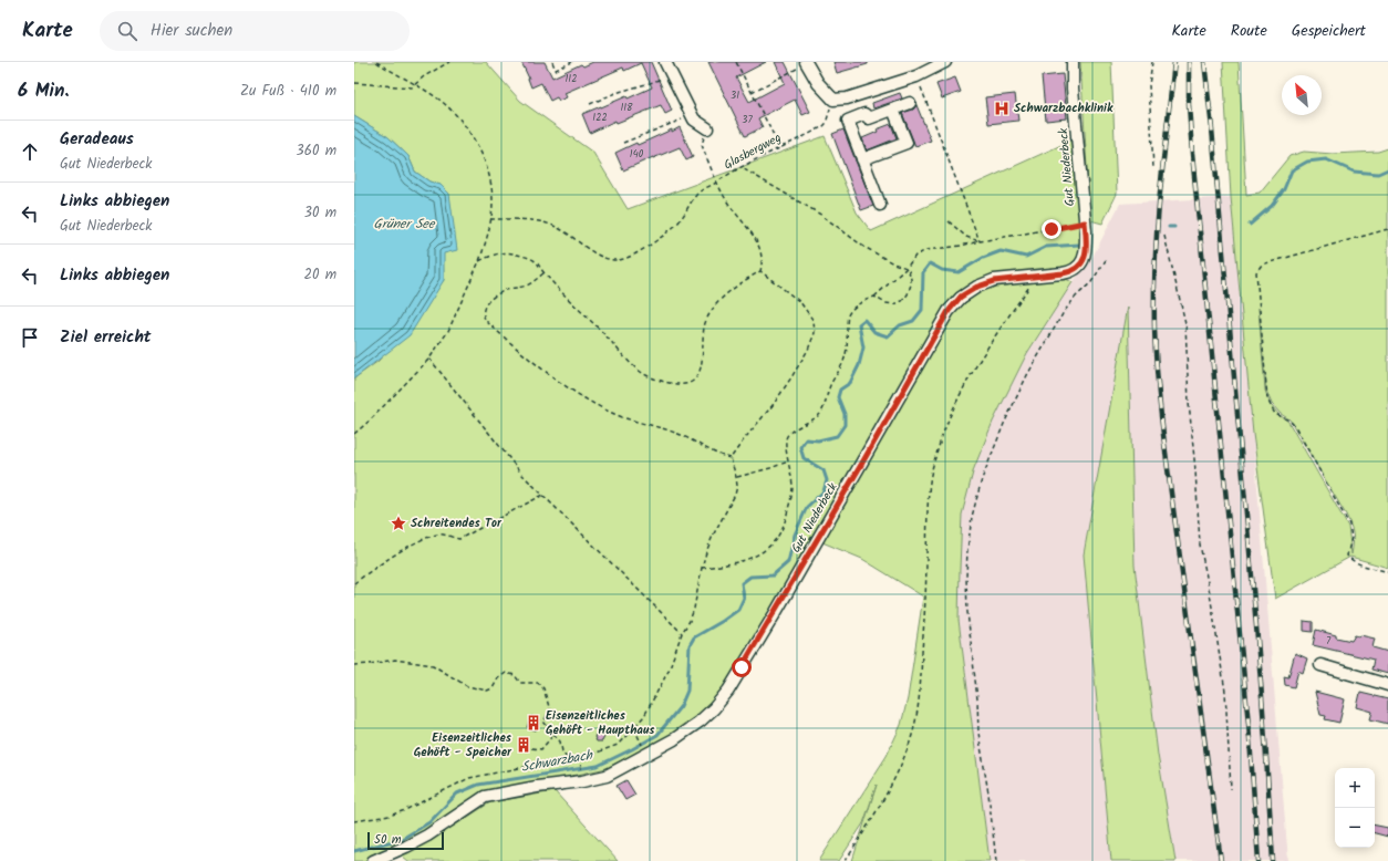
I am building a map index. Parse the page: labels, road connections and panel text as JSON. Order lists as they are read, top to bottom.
{
  "streets": {
    "street": ["Gut Niederbeck"],
    "path": ["Glasbergweg"]
  },
  "water": ["Grüner See", "Schwarzbach"],
  "places": {
    "hospital": ["Schwarzbachklinik"],
    "place": ["Schreitendes Tor"],
    "building": ["Eisenzeitliches Gehöft - Haupthaus", "Eisenzeitliches Gehöft - Speicher"]
  },
  "house_numbers": [
    "112",
    "31",
    "118",
    "122",
    "37",
    "140",
    "7"
  ],
  "scale_bar": "50 m",
  "north": "top left",
  "page": {
    "header": "Karte",
    "search": "Hier suchen",
    "nav": ["Karte", "Route", "Gespeichert"],
    "heading": ["6 Min.", "Zu Fuß · 410 m"],
    "list": [
      ["Geradeaus", "Gut Niederbeck", "360 m"],
      ["Links abbiegen", "Gut Niederbeck", "30 m"],
      ["Links abbiegen", "20 m"],
      "Ziel erreicht"
    ],
    "map_buttons": ["+", "−"],
    "scale": "50 m"
  }
}
